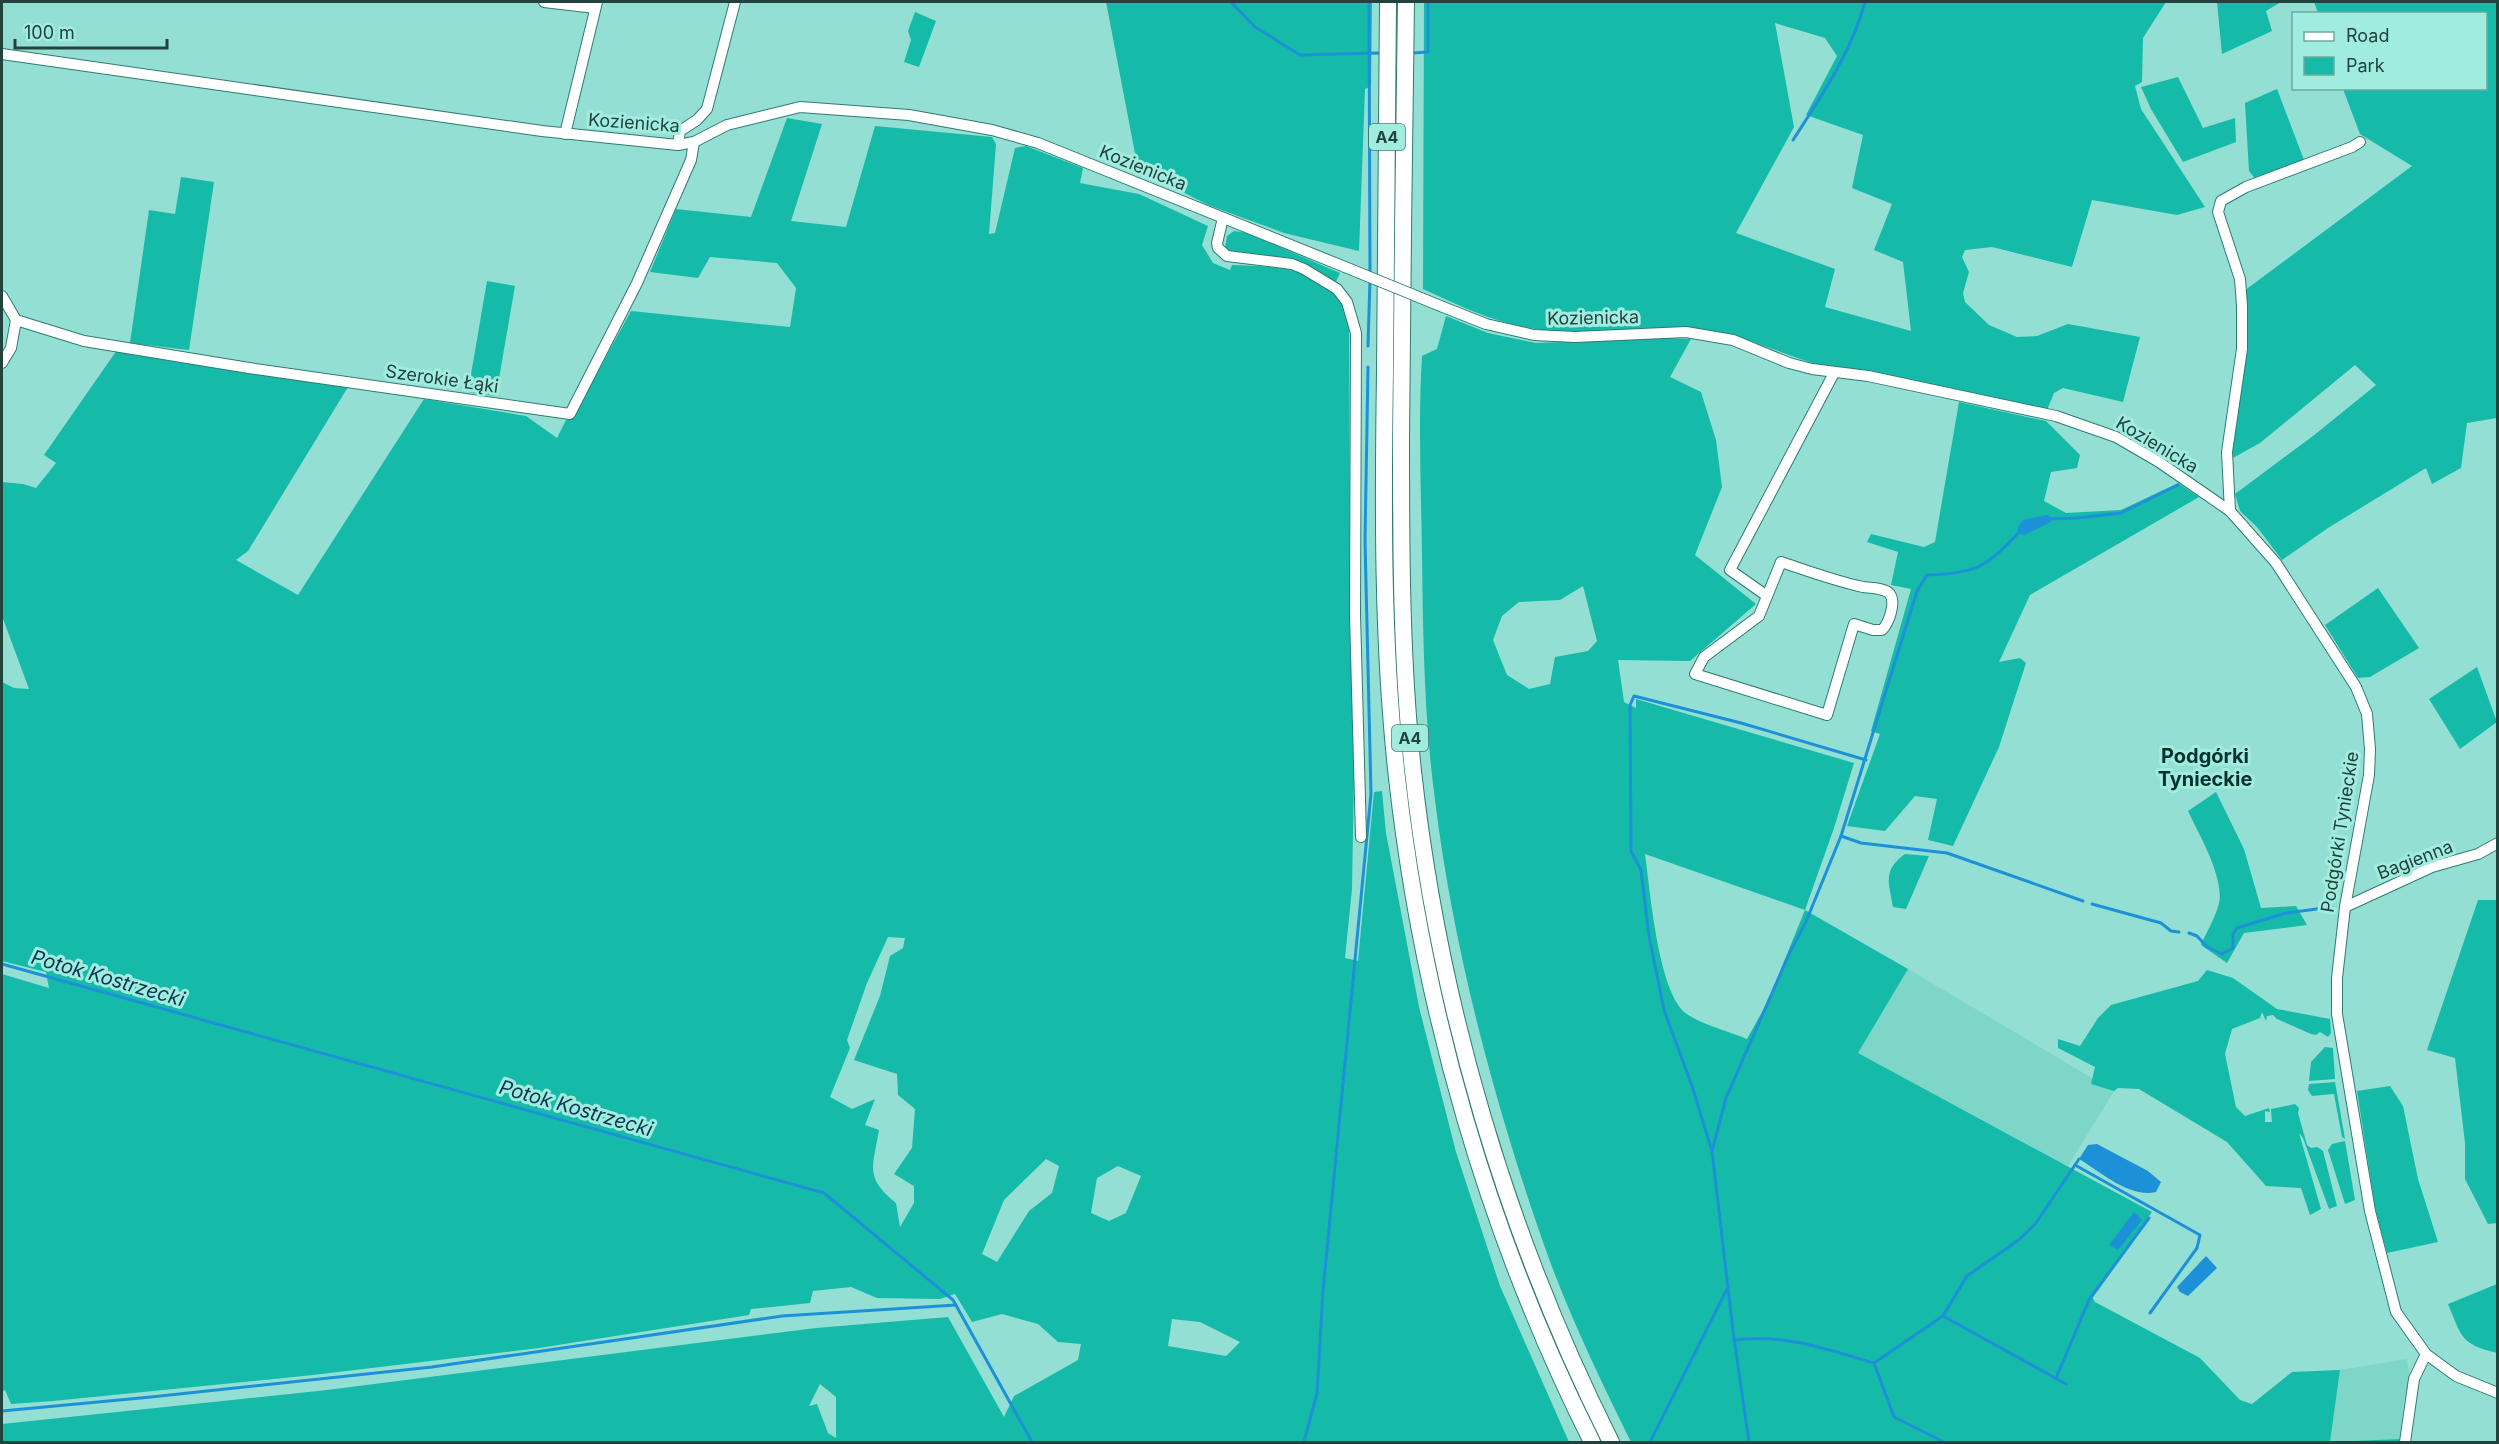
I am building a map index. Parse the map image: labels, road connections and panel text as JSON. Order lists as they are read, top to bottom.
{
  "streets": {
    "highway": ["A4"],
    "street": [
      "Kozienicka",
      "Szerokie Łąki",
      "Podgórki Tynieckie",
      "Bagienna"
    ]
  },
  "crossings": [
    ["Kozienicka", "Szerokie Łąki"],
    ["Kozienicka", "Podgórki Tynieckie"],
    ["Podgórki Tynieckie", "Bagienna"]
  ],
  "districts": ["Podgórki Tynieckie"],
  "water": ["Potok Kostrzecki"],
  "legend": ["Road", "Park"],
  "scale_bar": "100 m"
}
